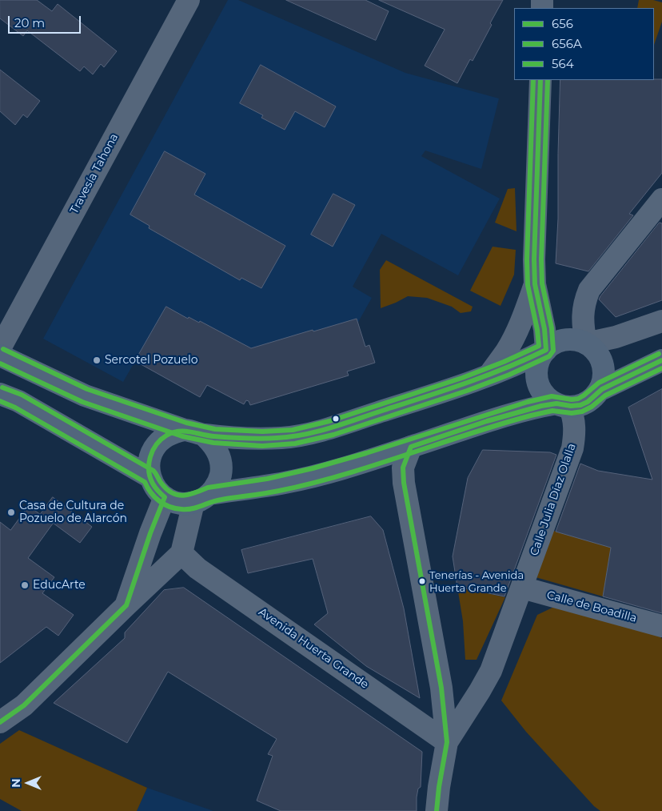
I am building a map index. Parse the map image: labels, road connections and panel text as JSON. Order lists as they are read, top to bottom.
{
  "streets": {
    "street": [
      "Travesía Tahona",
      "Calle Julia Díaz Olalla",
      "Calle de Boadilla",
      "Avenida Huerta Grande"
    ]
  },
  "crossings": [
    ["Calle Julia Díaz Olalla", "Calle de Boadilla"],
    ["Calle Julia Díaz Olalla", "Avenida Huerta Grande"]
  ],
  "places": [
    "Sercotel Pozuelo",
    "Casa de Cultura de Pozuelo de Alarcón",
    "Tenerías - Avenida Huerta Grande",
    "EducArte"
  ],
  "lines": ["transit line 656", "transit line 656A", "transit line 564"],
  "legend": ["656", "656A", "564"],
  "scale_bar": "20 m",
  "north": "left"
}
